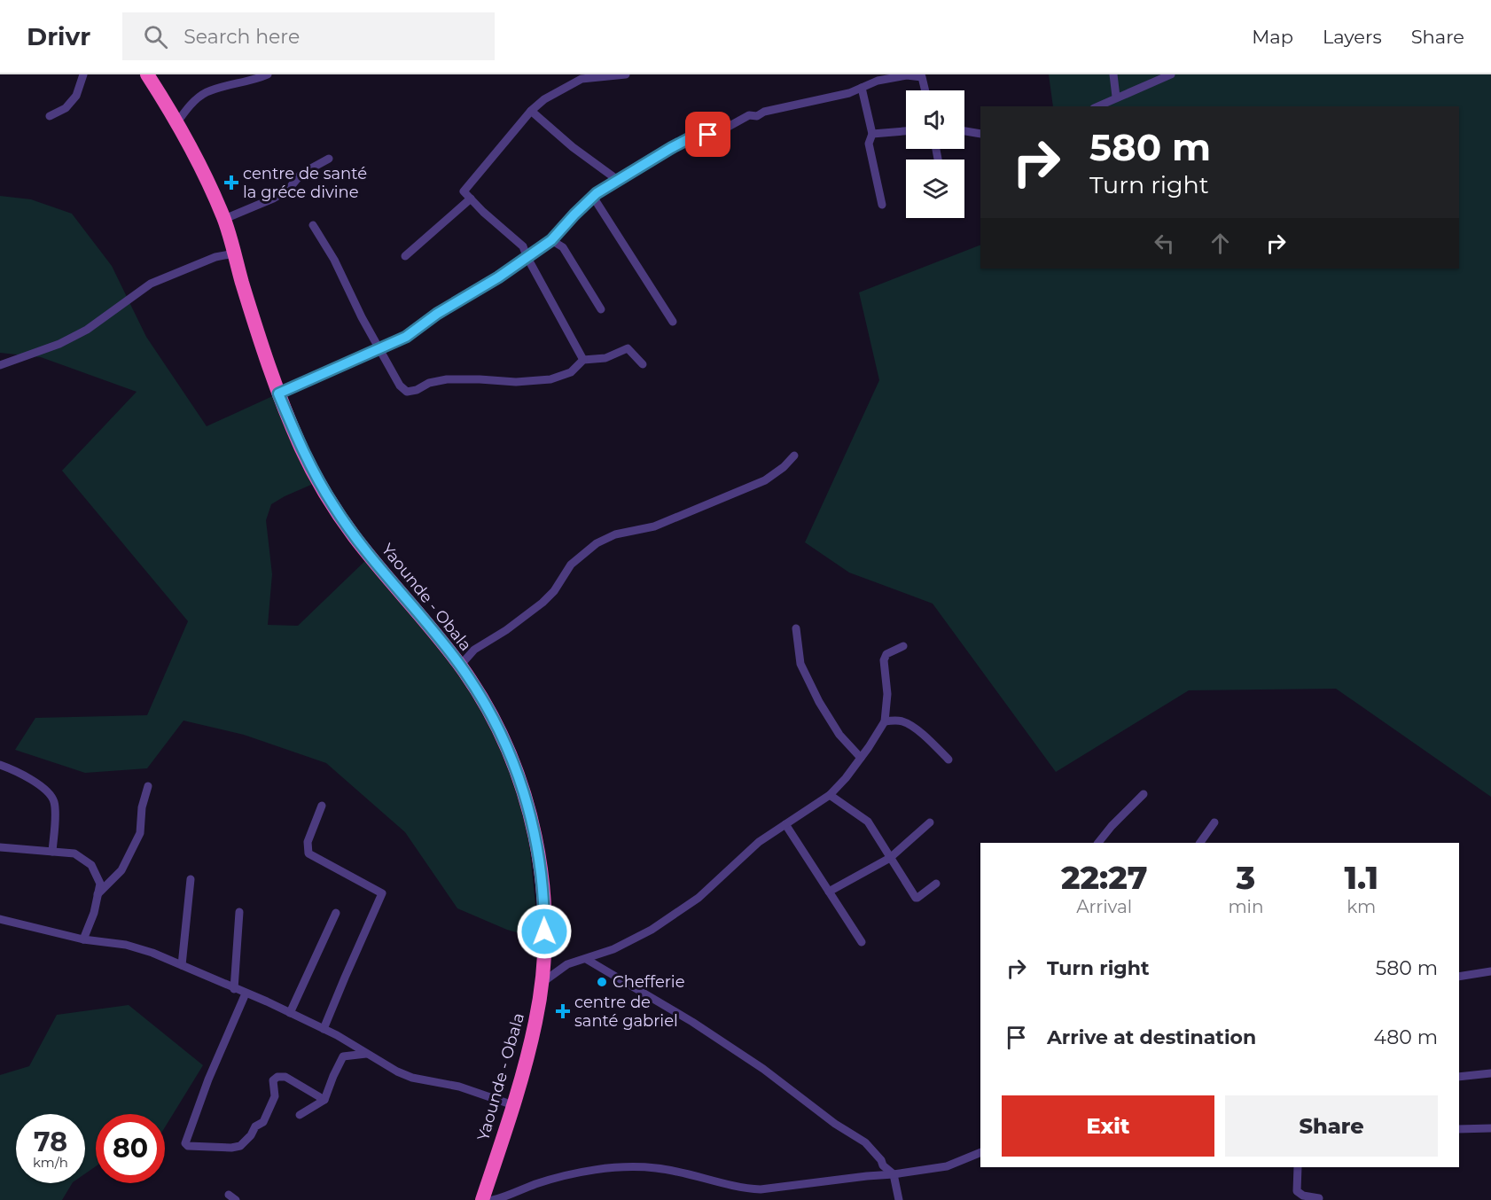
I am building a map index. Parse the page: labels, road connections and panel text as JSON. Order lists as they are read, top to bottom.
{
  "streets": {
    "highway": ["Yaounde - Obala"]
  },
  "places": {
    "health": ["centre de santé la gréce divine", "centre de santé gabriel"],
    "other": ["Chefferie"]
  },
  "page": {
    "header": "Drivr",
    "search": "Search here",
    "nav": ["Map", "Layers", "Share"],
    "turn": ["580 m", "Turn right"],
    "eta": [
      "22:27",
      "Arrival",
      "3",
      "min",
      "1.1",
      "km"
    ],
    "list": [
      {
        "name": "Turn right",
        "value": "580 m"
      },
      {
        "name": "Arrive at destination",
        "value": "480 m"
      }
    ],
    "buttons": ["Exit", "Share"],
    "speed": "78 km/h",
    "limit": "80"
  }
}
